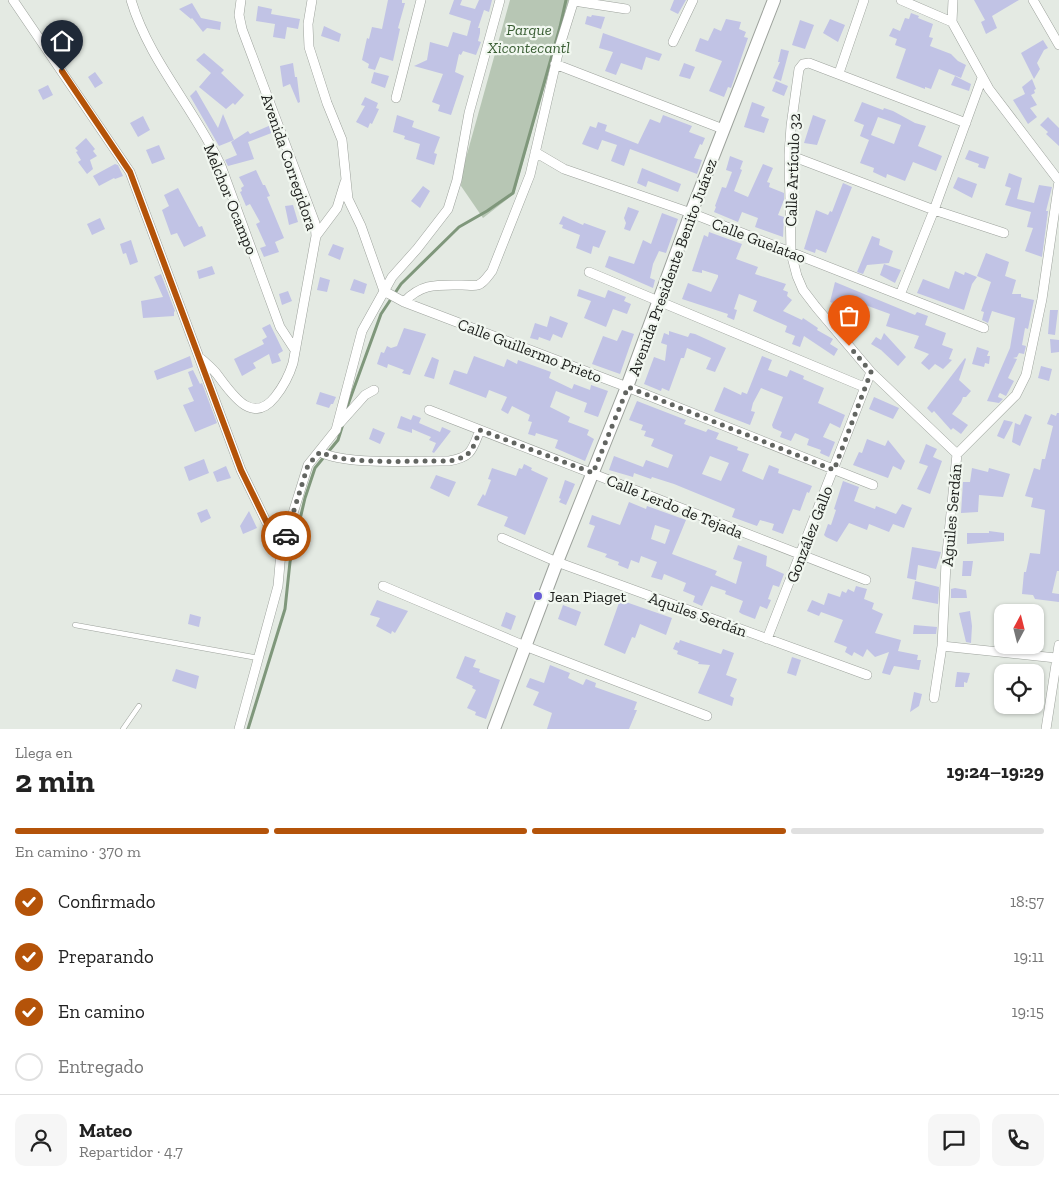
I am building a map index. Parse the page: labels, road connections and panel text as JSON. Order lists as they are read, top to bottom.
{
  "streets": {
    "street": [
      "Avenida Corregidora",
      "Calle Artículo 32",
      "Melchor Ocampo",
      "Calle Guelatao",
      "Avenida Presidente Benito Juárez",
      "Calle Guillermo Prieto",
      "Calle Lerdo de Tejada",
      "Aguiles Serdán",
      "González Gallo",
      "Aquiles Serdán"
    ]
  },
  "crossings": [
    ["Avenida Corregidora", "Melchor Ocampo"],
    ["Calle Artículo 32", "Calle Guelatao"],
    ["Calle Artículo 32", "Aguiles Serdán"],
    ["Calle Artículo 32", "González Gallo"],
    ["Calle Guelatao", "Avenida Presidente Benito Juárez"],
    ["Avenida Presidente Benito Juárez", "Calle Guillermo Prieto"],
    ["Avenida Presidente Benito Juárez", "Calle Lerdo de Tejada"],
    ["Avenida Presidente Benito Juárez", "Aquiles Serdán"],
    ["Calle Guillermo Prieto", "González Gallo"],
    ["Calle Lerdo de Tejada", "González Gallo"],
    ["González Gallo", "Aquiles Serdán"]
  ],
  "parks": ["Parque Xicontecantl"],
  "places": ["Jean Piaget"],
  "north": "top",
  "page": {
    "heading": ["2 min", "Llega en", "19:24–19:29"],
    "panel": ["Mateo", "Repartidor · 4.7"],
    "bar": "En camino · 370 m",
    "list": [
      ["Confirmado", "18:57"],
      ["Preparando", "19:11"],
      ["En camino", "19:15"],
      "Entregado"
    ]
  }
}
